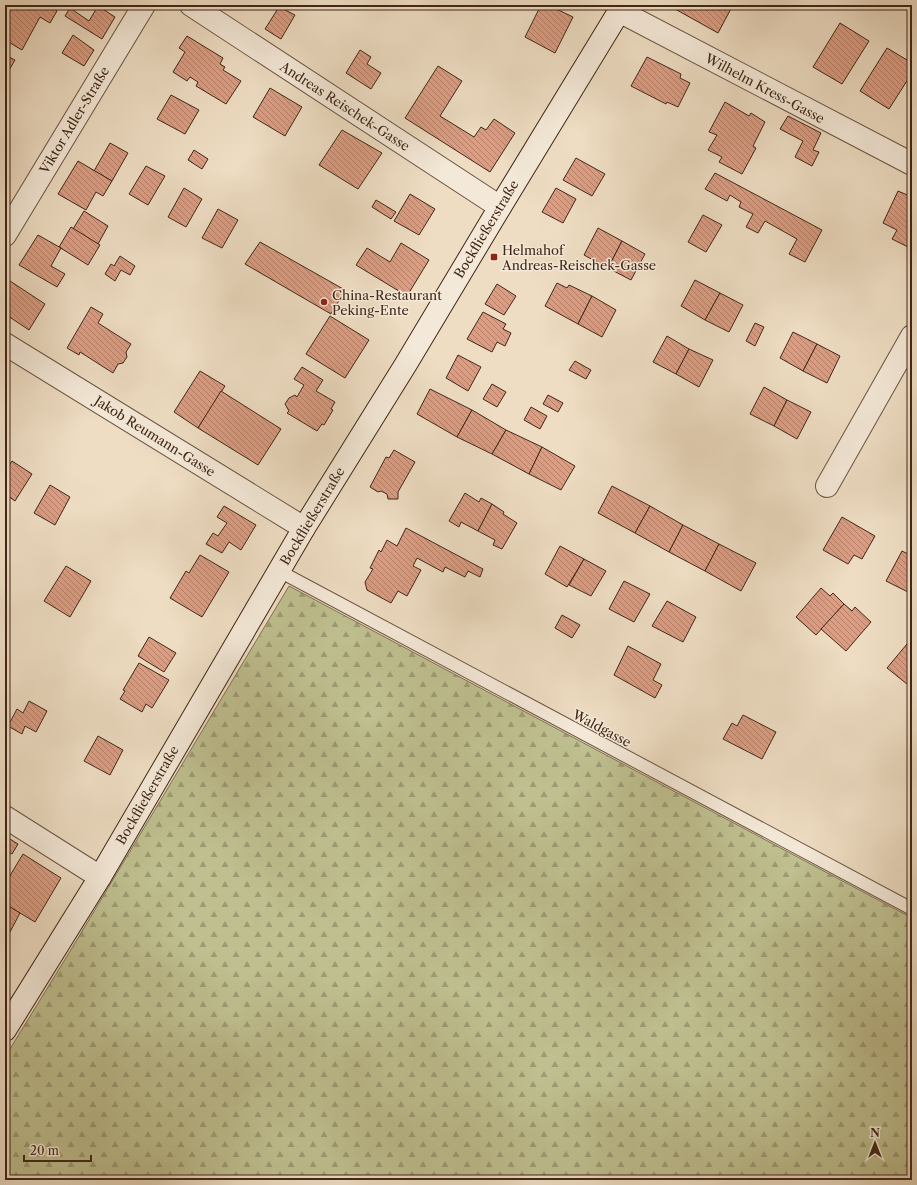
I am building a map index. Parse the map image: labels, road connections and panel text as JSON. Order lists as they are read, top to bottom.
{
  "streets": {
    "street": [
      "Wilhelm Kress-Gasse",
      "Andreas Reischek-Gasse",
      "Viktor Adler-Straße",
      "Bockfließerstraße",
      "Jakob Reumann-Gasse"
    ],
    "lane": ["Waldgasse"]
  },
  "crossings": [
    ["Wilhelm Kress-Gasse", "Bockfließerstraße"],
    ["Andreas Reischek-Gasse", "Bockfließerstraße"],
    ["Bockfließerstraße", "Jakob Reumann-Gasse"],
    ["Bockfließerstraße", "Waldgasse"]
  ],
  "places": {
    "transit": ["Helmahof Andreas-Reischek-Gasse"],
    "other": ["China-Restaurant Peking-Ente"]
  },
  "scale_bar": "20 m",
  "north": "top"
}
